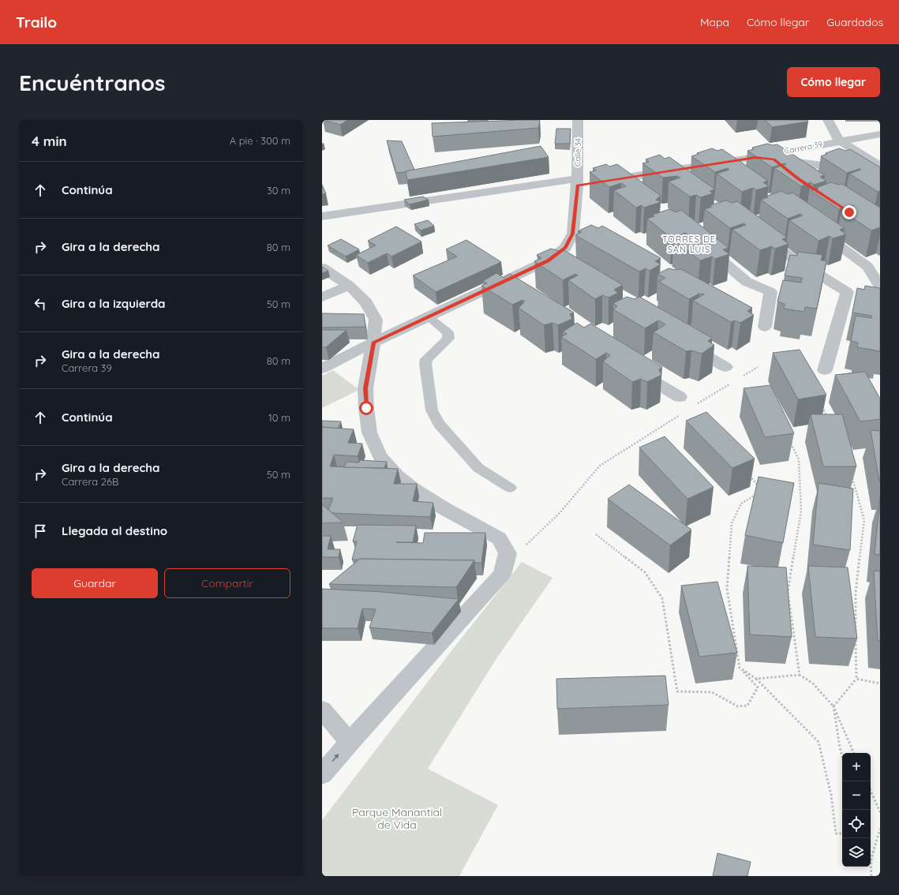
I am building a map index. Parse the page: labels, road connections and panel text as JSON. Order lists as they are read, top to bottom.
{
  "streets": {
    "street": ["Carrera 39", "Calle 34"]
  },
  "crossings": [
    ["Carrera 39", "Calle 34"]
  ],
  "districts": ["TORRES DE SAN LUIS"],
  "parks": ["Parque Manantial de Vida"],
  "page": {
    "header": "Trailo",
    "nav": ["Mapa", "Cómo llegar", "Guardados"],
    "buttons": [
      "Cómo llegar",
      ["Guardar", "Compartir"]
    ],
    "title": "Encuéntranos",
    "heading": ["4 min", "A pie · 300 m"],
    "list": [
      ["Continúa", "30 m"],
      ["Gira a la derecha", "80 m"],
      ["Gira a la izquierda", "50 m"],
      ["Gira a la derecha", "Carrera 39", "80 m"],
      ["Continúa", "10 m"],
      ["Gira a la derecha", "Carrera 26B", "50 m"],
      "Llegada al destino"
    ],
    "map_buttons": ["+", "−"]
  }
}
